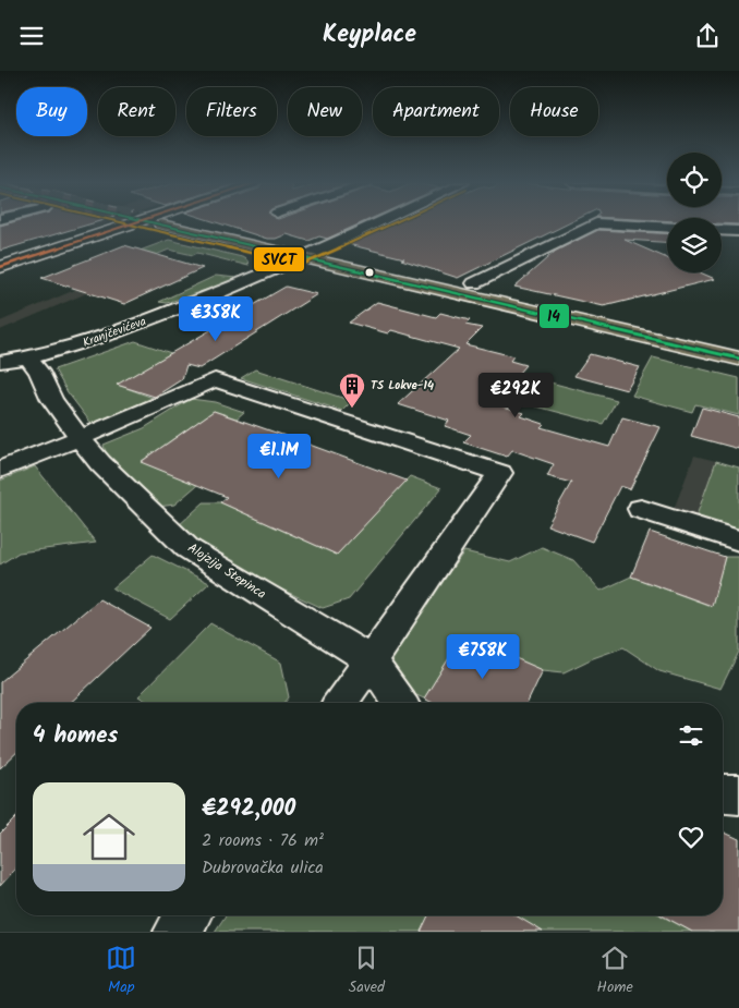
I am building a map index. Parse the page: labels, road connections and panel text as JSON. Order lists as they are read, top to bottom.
{
  "streets": {
    "street": ["Kranjčevićeva", "Alojzija Stepinca"]
  },
  "crossings": [
    ["Kranjčevićeva", "Alojzija Stepinca"]
  ],
  "places": {
    "building": ["TS Lokve-14"]
  },
  "lines": ["transit line 14", "transit line SVCT"],
  "page": {
    "header": "Keyplace",
    "chip": [
      "Buy",
      "Rent",
      "Filters",
      "New",
      "Apartment",
      "House"
    ],
    "price": [
      "€358K",
      "€292K",
      "€1.1M",
      "€758K"
    ],
    "heading": "4 homes",
    "list": [
      {
        "name": "€292,000",
        "note": "2 rooms · 76 m² · Dubrovačka ulica"
      }
    ],
    "tabs": ["Map", "Saved", "Home"]
  }
}
